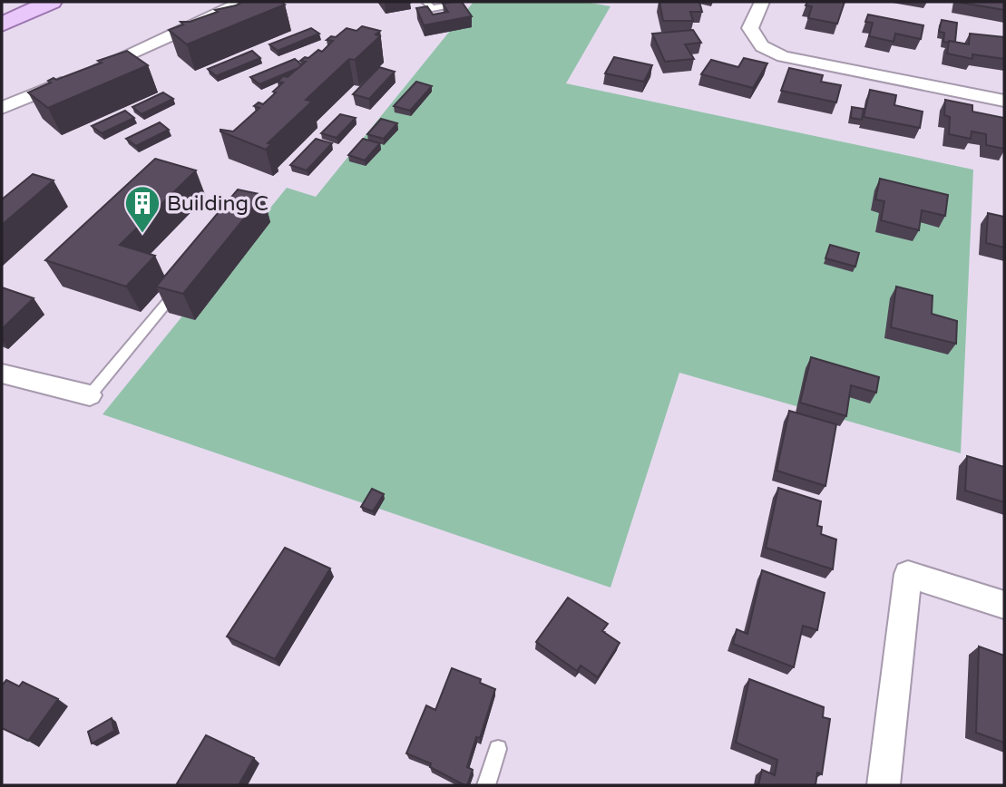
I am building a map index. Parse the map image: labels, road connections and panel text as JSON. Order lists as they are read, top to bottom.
{
  "places": {
    "building": ["Building C"]
  }
}
